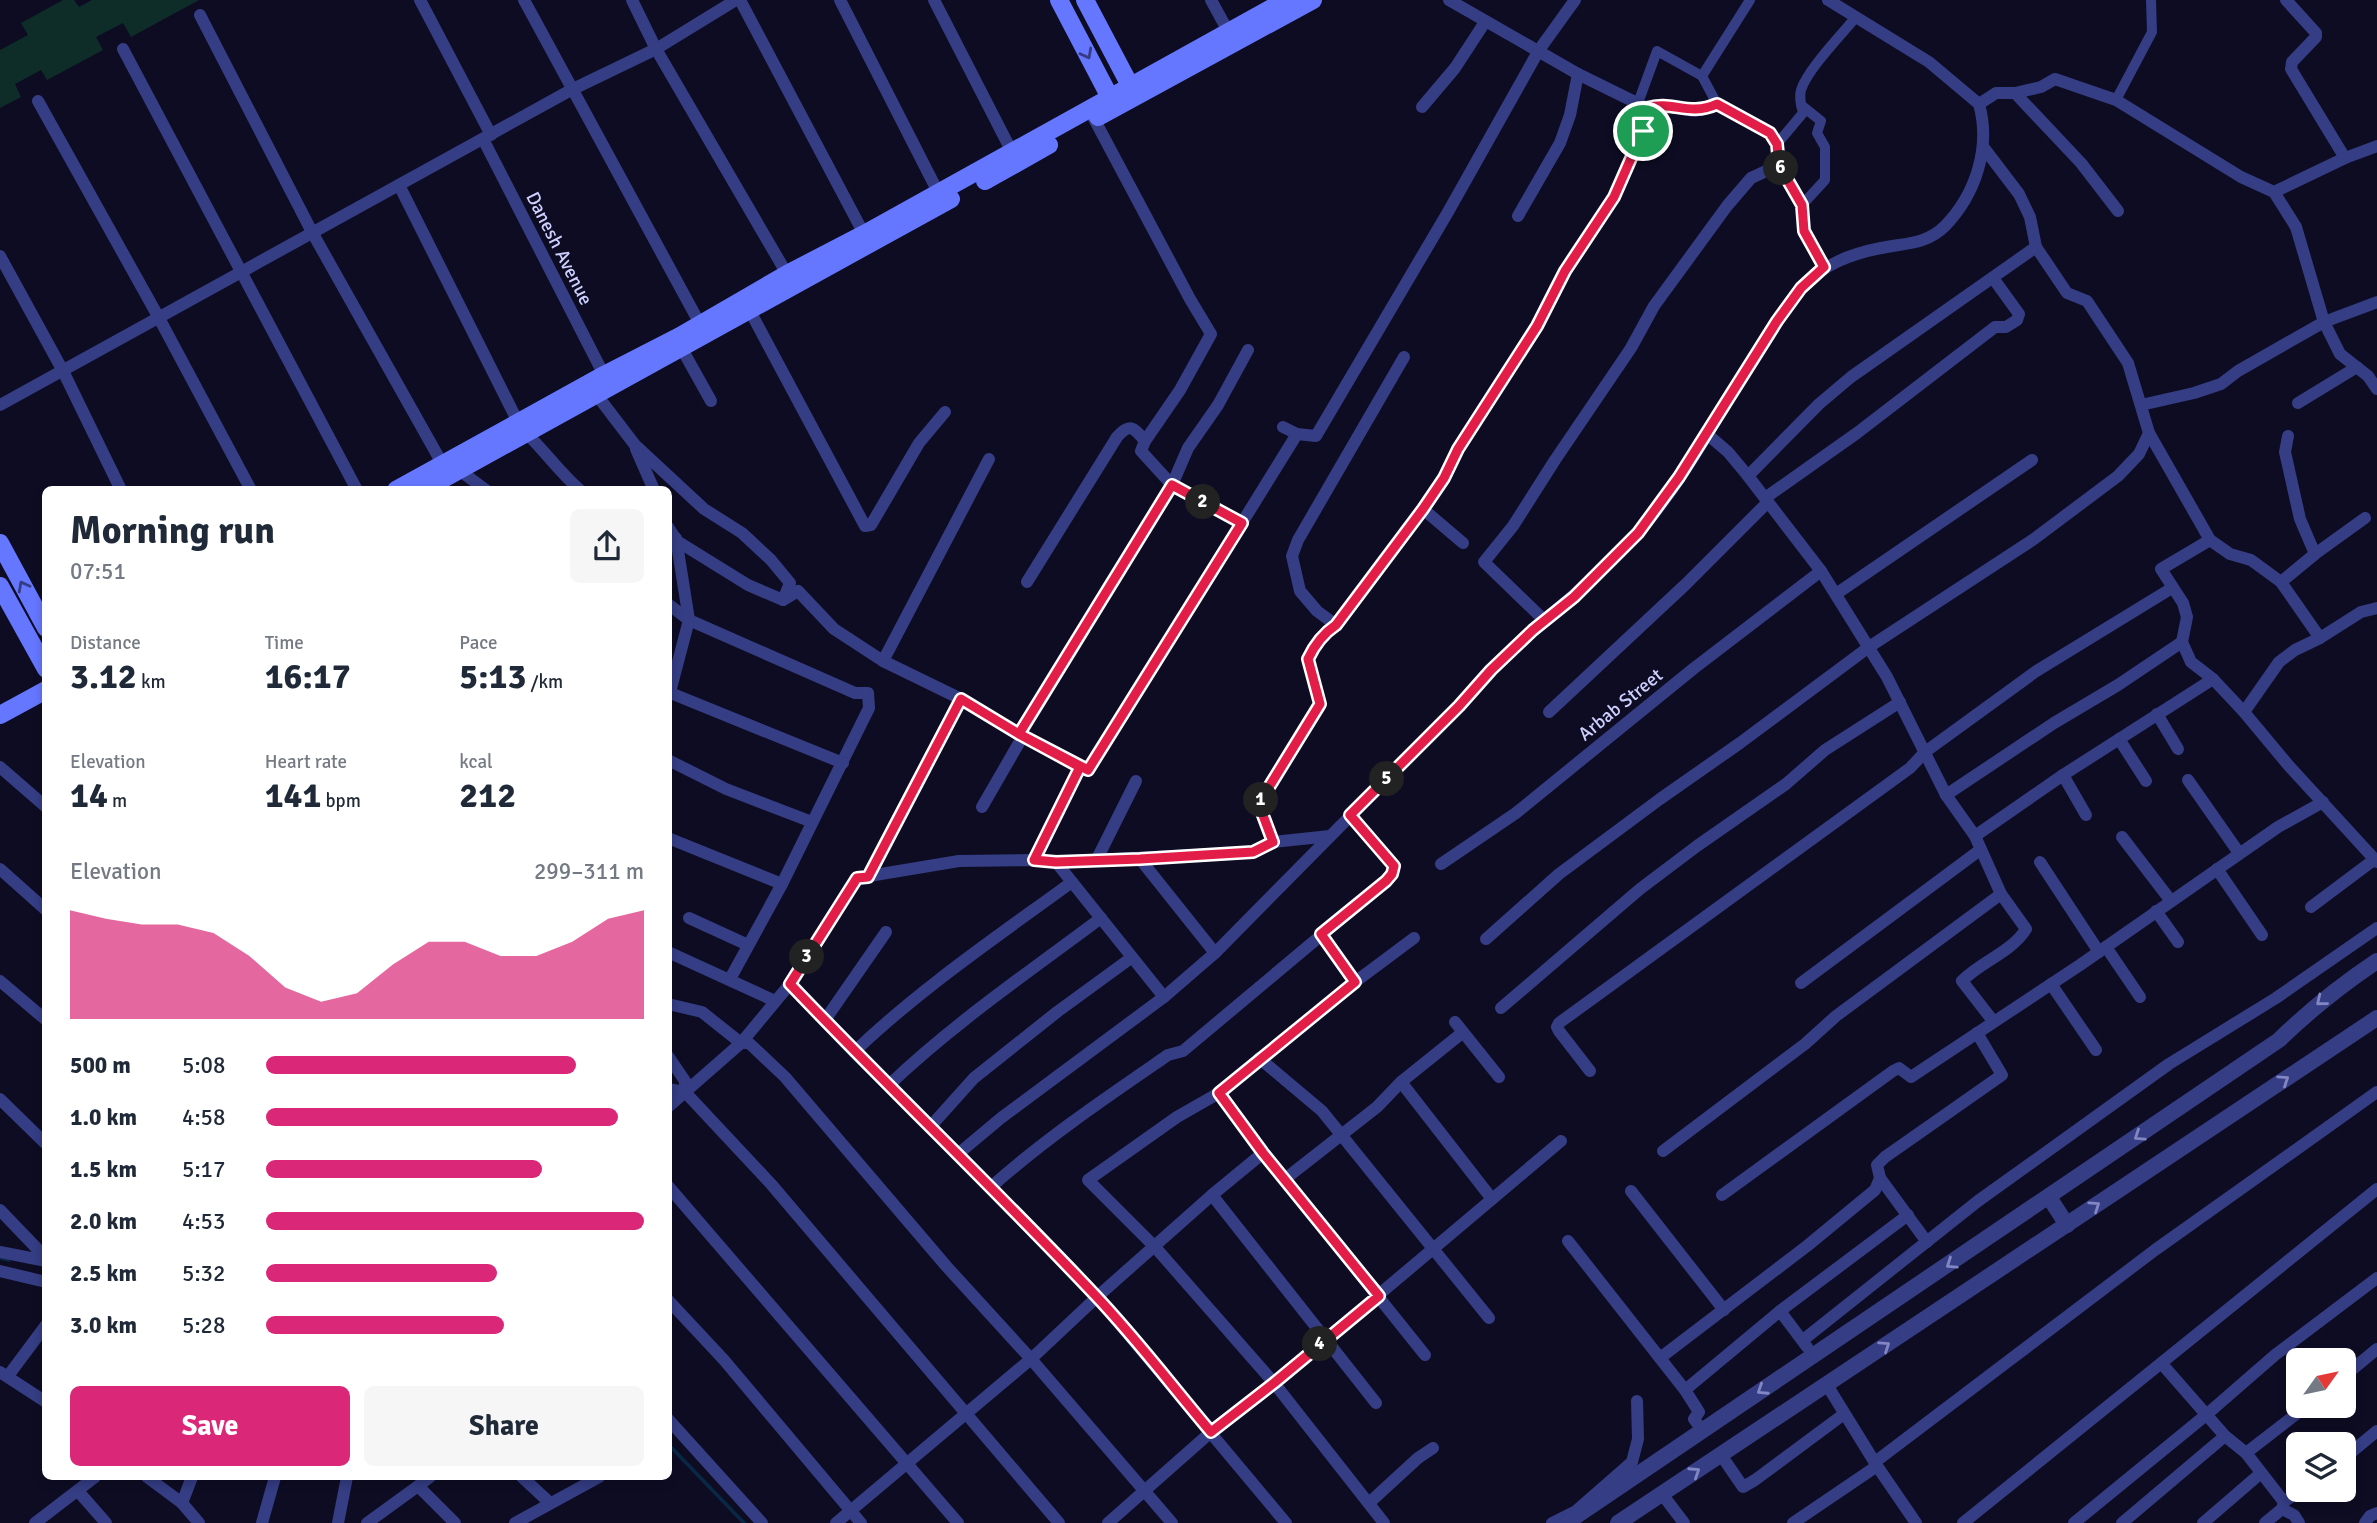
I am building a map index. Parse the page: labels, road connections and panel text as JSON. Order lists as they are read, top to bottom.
{
  "streets": {
    "street": ["Danesh Avenue", "Arbab Street"]
  },
  "north": "top right",
  "page": {
    "pins": [
      "6",
      "2",
      "5",
      "1",
      "3",
      "4"
    ],
    "heading": ["Morning run", "07:51"],
    "stats": [
      ["Distance", "3.12 km"],
      ["Time", "16:17"],
      ["Pace", "5:13 /km"],
      ["Elevation", "14 m"],
      ["Heart rate", "141 bpm"],
      ["kcal", "212"]
    ],
    "chart": ["Elevation", "299–311 m"],
    "list": [
      {
        "name": "500 m",
        "note": "5:08"
      },
      {
        "name": "1.0 km",
        "note": "4:58"
      },
      {
        "name": "1.5 km",
        "note": "5:17"
      },
      {
        "name": "2.0 km",
        "note": "4:53"
      },
      {
        "name": "2.5 km",
        "note": "5:32"
      },
      {
        "name": "3.0 km",
        "note": "5:28"
      }
    ],
    "buttons": ["Save", "Share"]
  }
}
